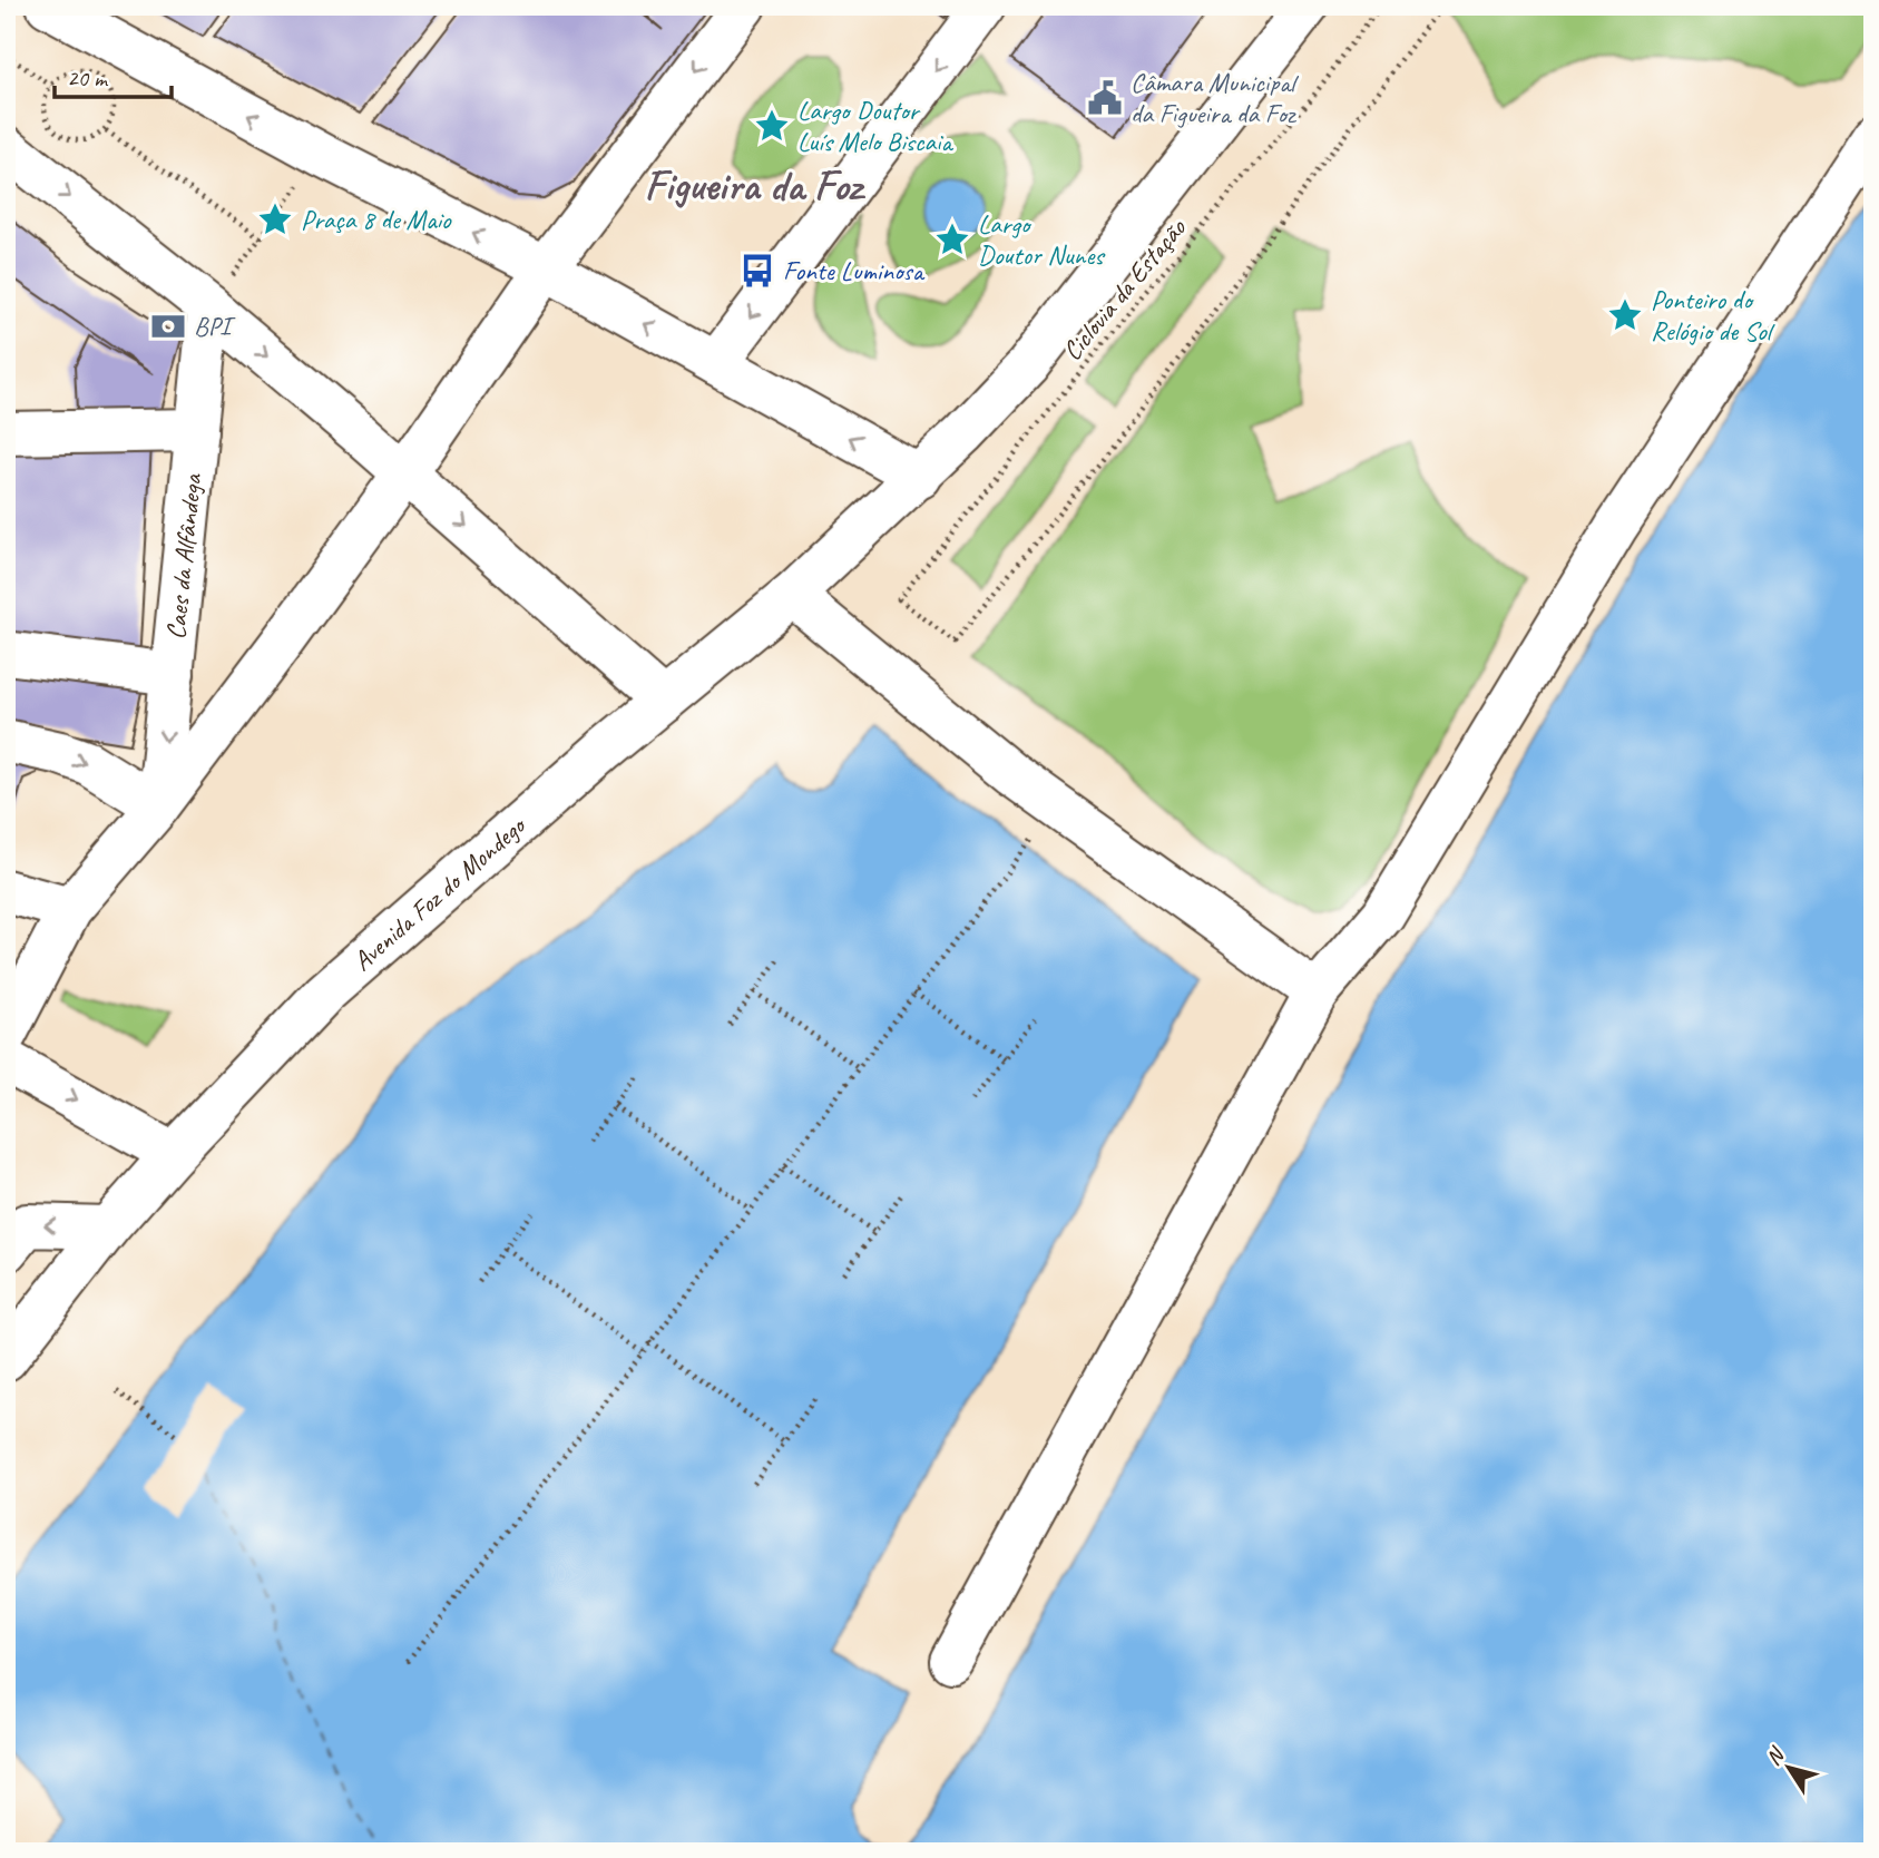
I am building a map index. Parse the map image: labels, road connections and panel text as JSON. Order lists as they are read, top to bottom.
{
  "streets": {
    "street": ["Caes da Alfândega", "Avenida Foz do Mondego"],
    "path": ["Ciclovia da Estação"]
  },
  "districts": ["Figueira da Foz"],
  "places": {
    "public building": ["Câmara Municipal da Figueira da Foz"],
    "place": [
      "Largo Doutor Luís Melo Biscaia",
      "Praça 8 de Maio",
      "Largo Doutor Nunes",
      "Ponteiro do Relógio de Sol"
    ],
    "bus stop": ["Fonte Luminosa"],
    "bank": ["BPI"]
  },
  "scale_bar": "20 m",
  "north": "top left"
}
